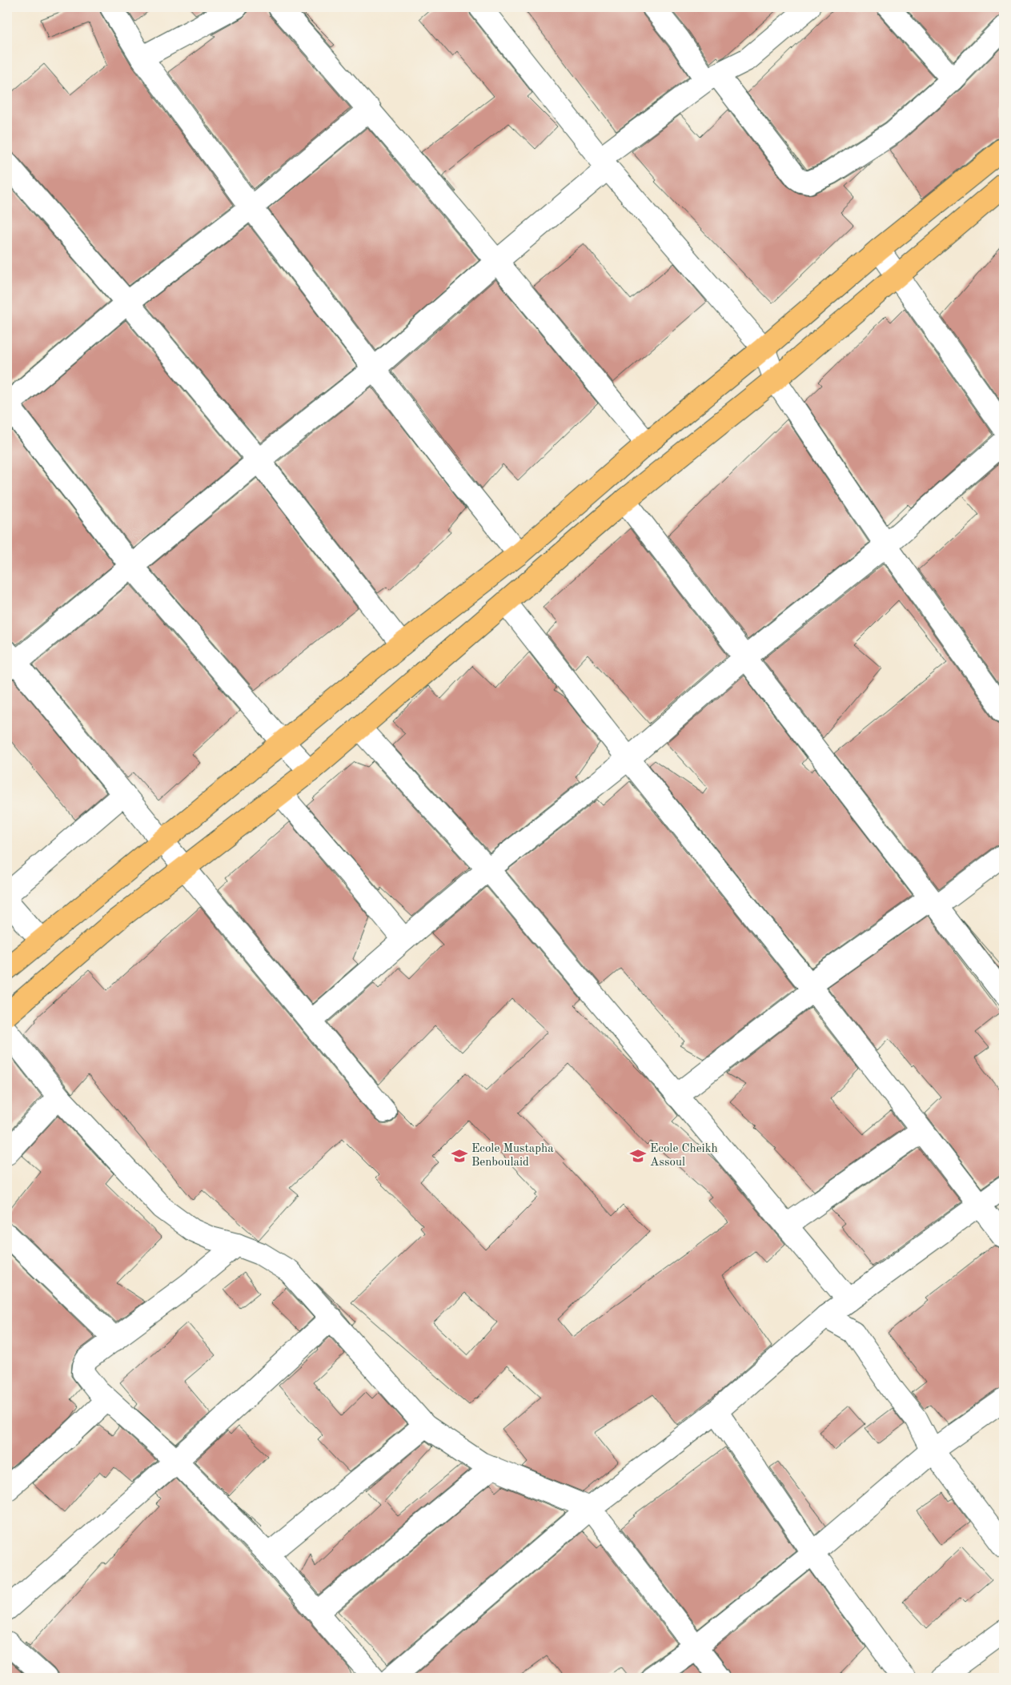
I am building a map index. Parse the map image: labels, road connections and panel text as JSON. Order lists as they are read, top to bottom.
{
  "places": {
    "school or university": ["Ecole Mustapha Benboulaid", "Ecole Cheikh Assoul"]
  }
}
